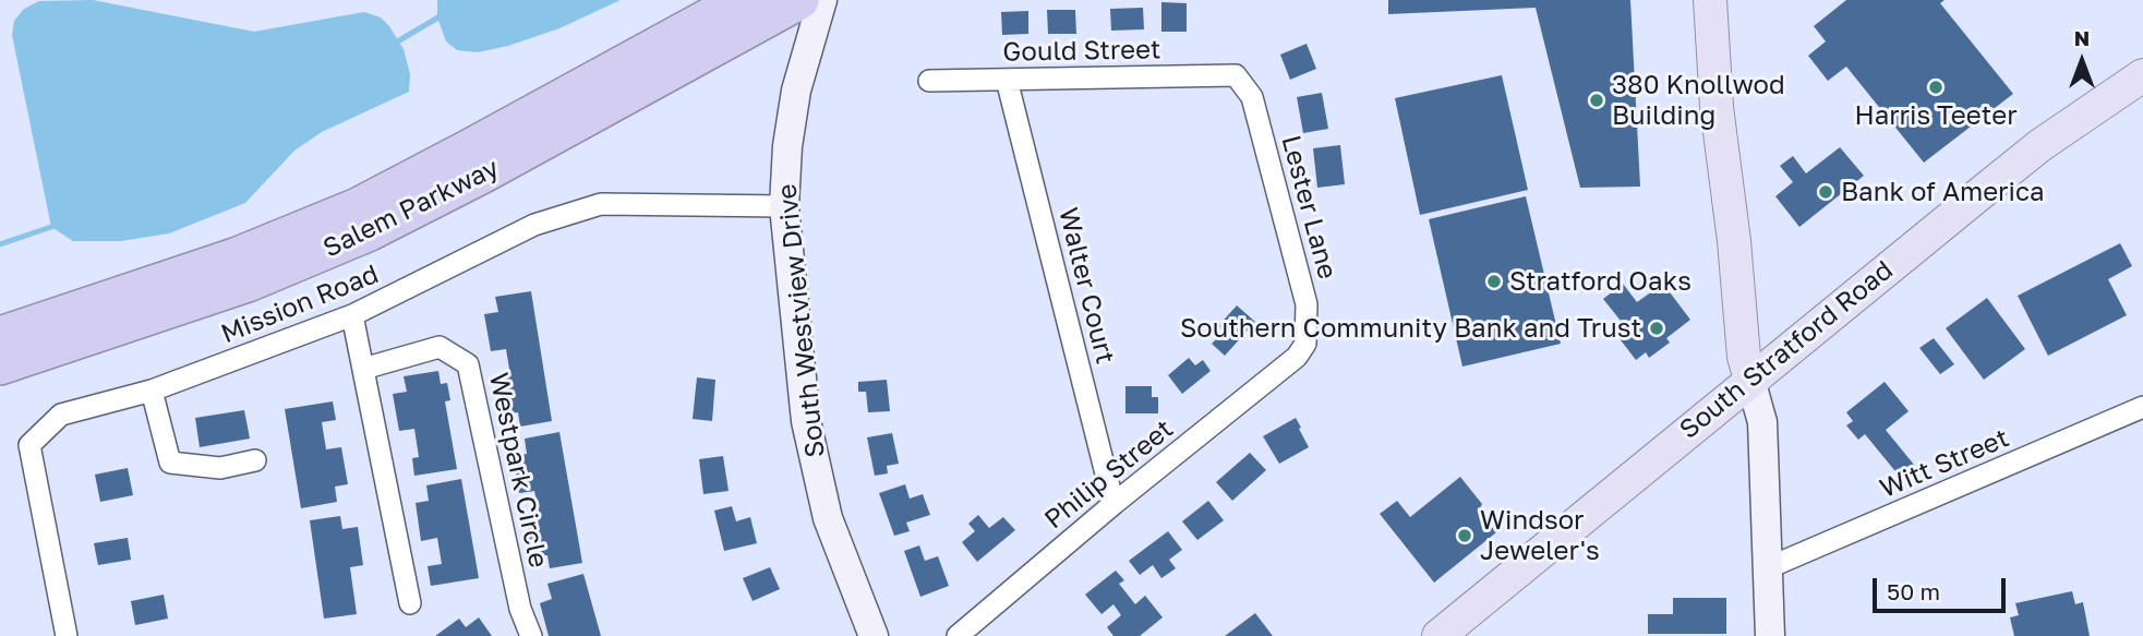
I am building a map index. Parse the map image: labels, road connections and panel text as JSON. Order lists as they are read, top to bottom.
{
  "streets": {
    "highway": ["Salem Parkway"],
    "main road": ["South Stratford Road"],
    "street": [
      "Gould Street",
      "Lester Lane",
      "Walter Court",
      "Mission Road",
      "South Westview Drive",
      "Witt Street",
      "Westpark Circle",
      "Philip Street"
    ]
  },
  "crossings": [
    ["Gould Street", "Lester Lane"],
    ["Gould Street", "Walter Court"],
    ["Lester Lane", "Philip Street"],
    ["Walter Court", "Philip Street"],
    ["Mission Road", "South Westview Drive"]
  ],
  "places": [
    "Harris Teeter",
    "380 Knollwod Building",
    "Bank of America",
    "Stratford Oaks",
    "Southern Community Bank and Trust",
    "Windsor Jeweler's"
  ],
  "scale_bar": "50 m",
  "north": "top"
}
